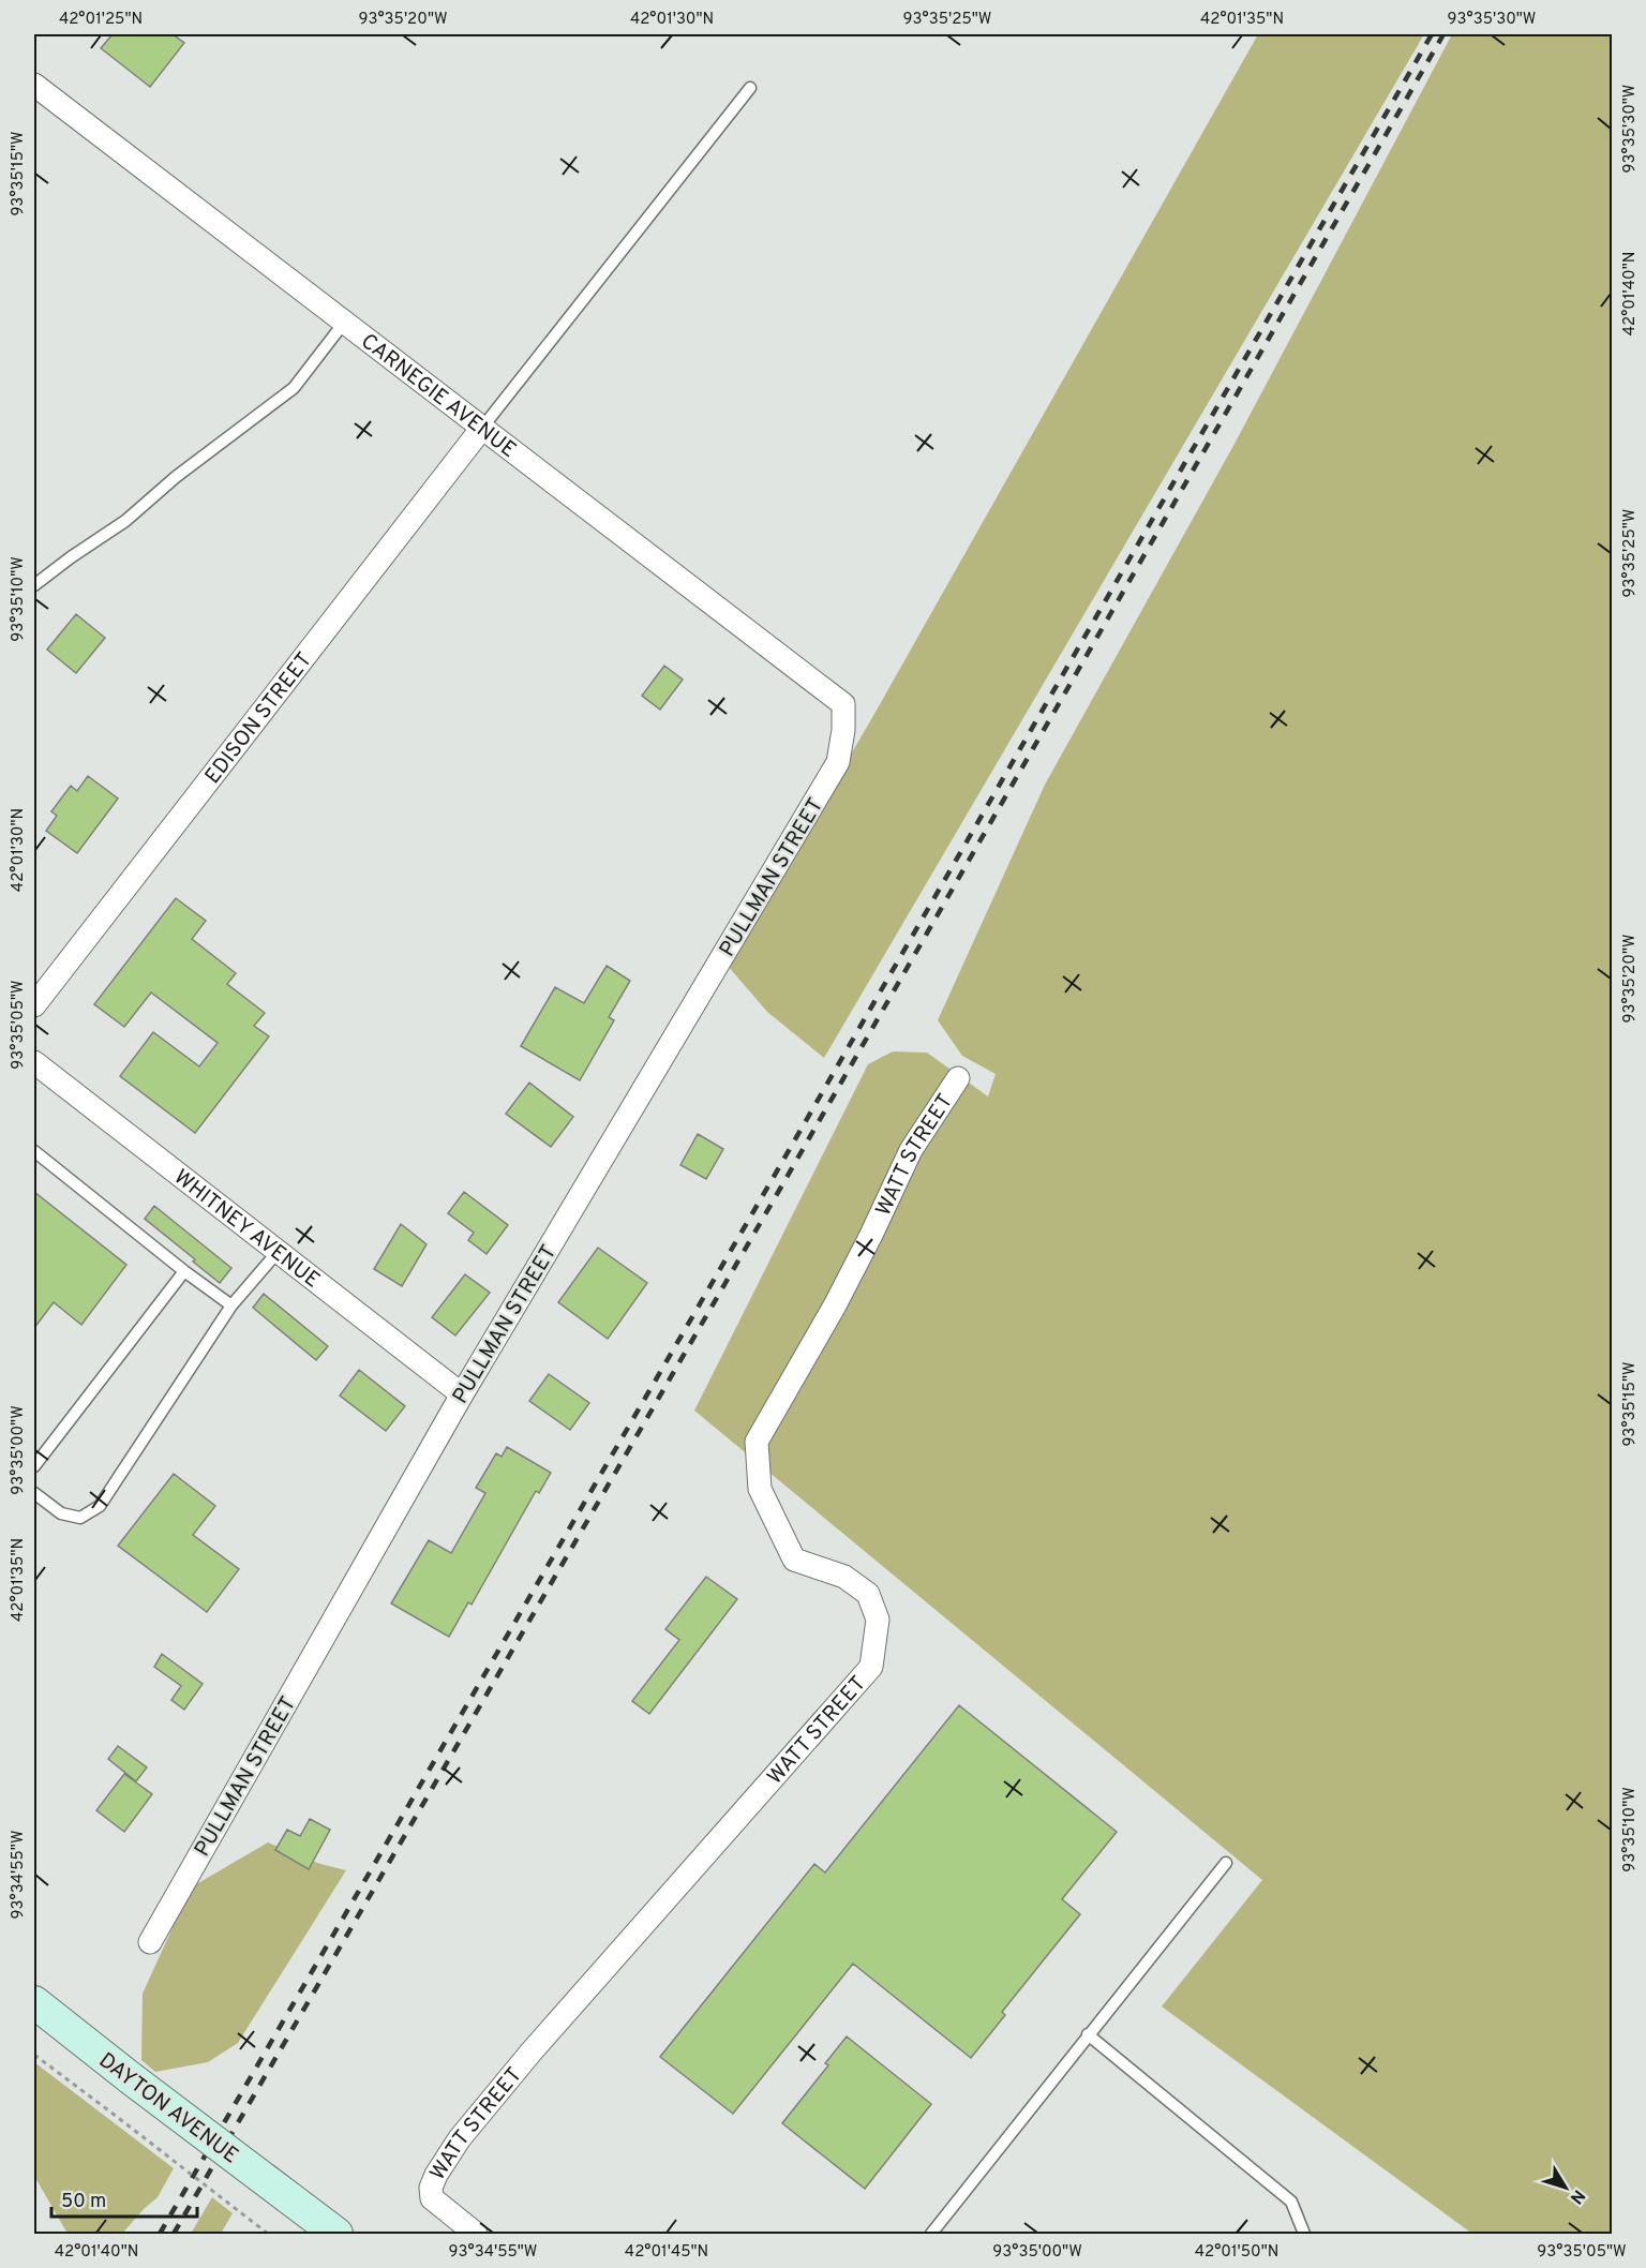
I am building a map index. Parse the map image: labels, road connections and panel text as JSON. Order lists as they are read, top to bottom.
{
  "streets": {
    "main road": ["DAYTON AVENUE"],
    "street": [
      "CARNEGIE AVENUE",
      "EDISON STREET",
      "PULLMAN STREET",
      "WATT STREET",
      "WHITNEY AVENUE"
    ]
  },
  "crossings": [
    ["CARNEGIE AVENUE", "EDISON STREET"],
    ["CARNEGIE AVENUE", "PULLMAN STREET"],
    ["PULLMAN STREET", "WHITNEY AVENUE"]
  ],
  "scale_bar": "50 m",
  "north": "bottom right",
  "coordinates": [
    "42°01'25\"N",
    "93°35'20\"W",
    "42°01'30\"N",
    "93°35'25\"W",
    "42°01'35\"N",
    "93°35'30\"W",
    "93°35'15\"W",
    "42°01'40\"N",
    "93°35'10\"W",
    "93°35'05\"W",
    "93°35'00\"W",
    "93°34'55\"W",
    "42°01'45\"N",
    "42°01'50\"N"
  ]
}
